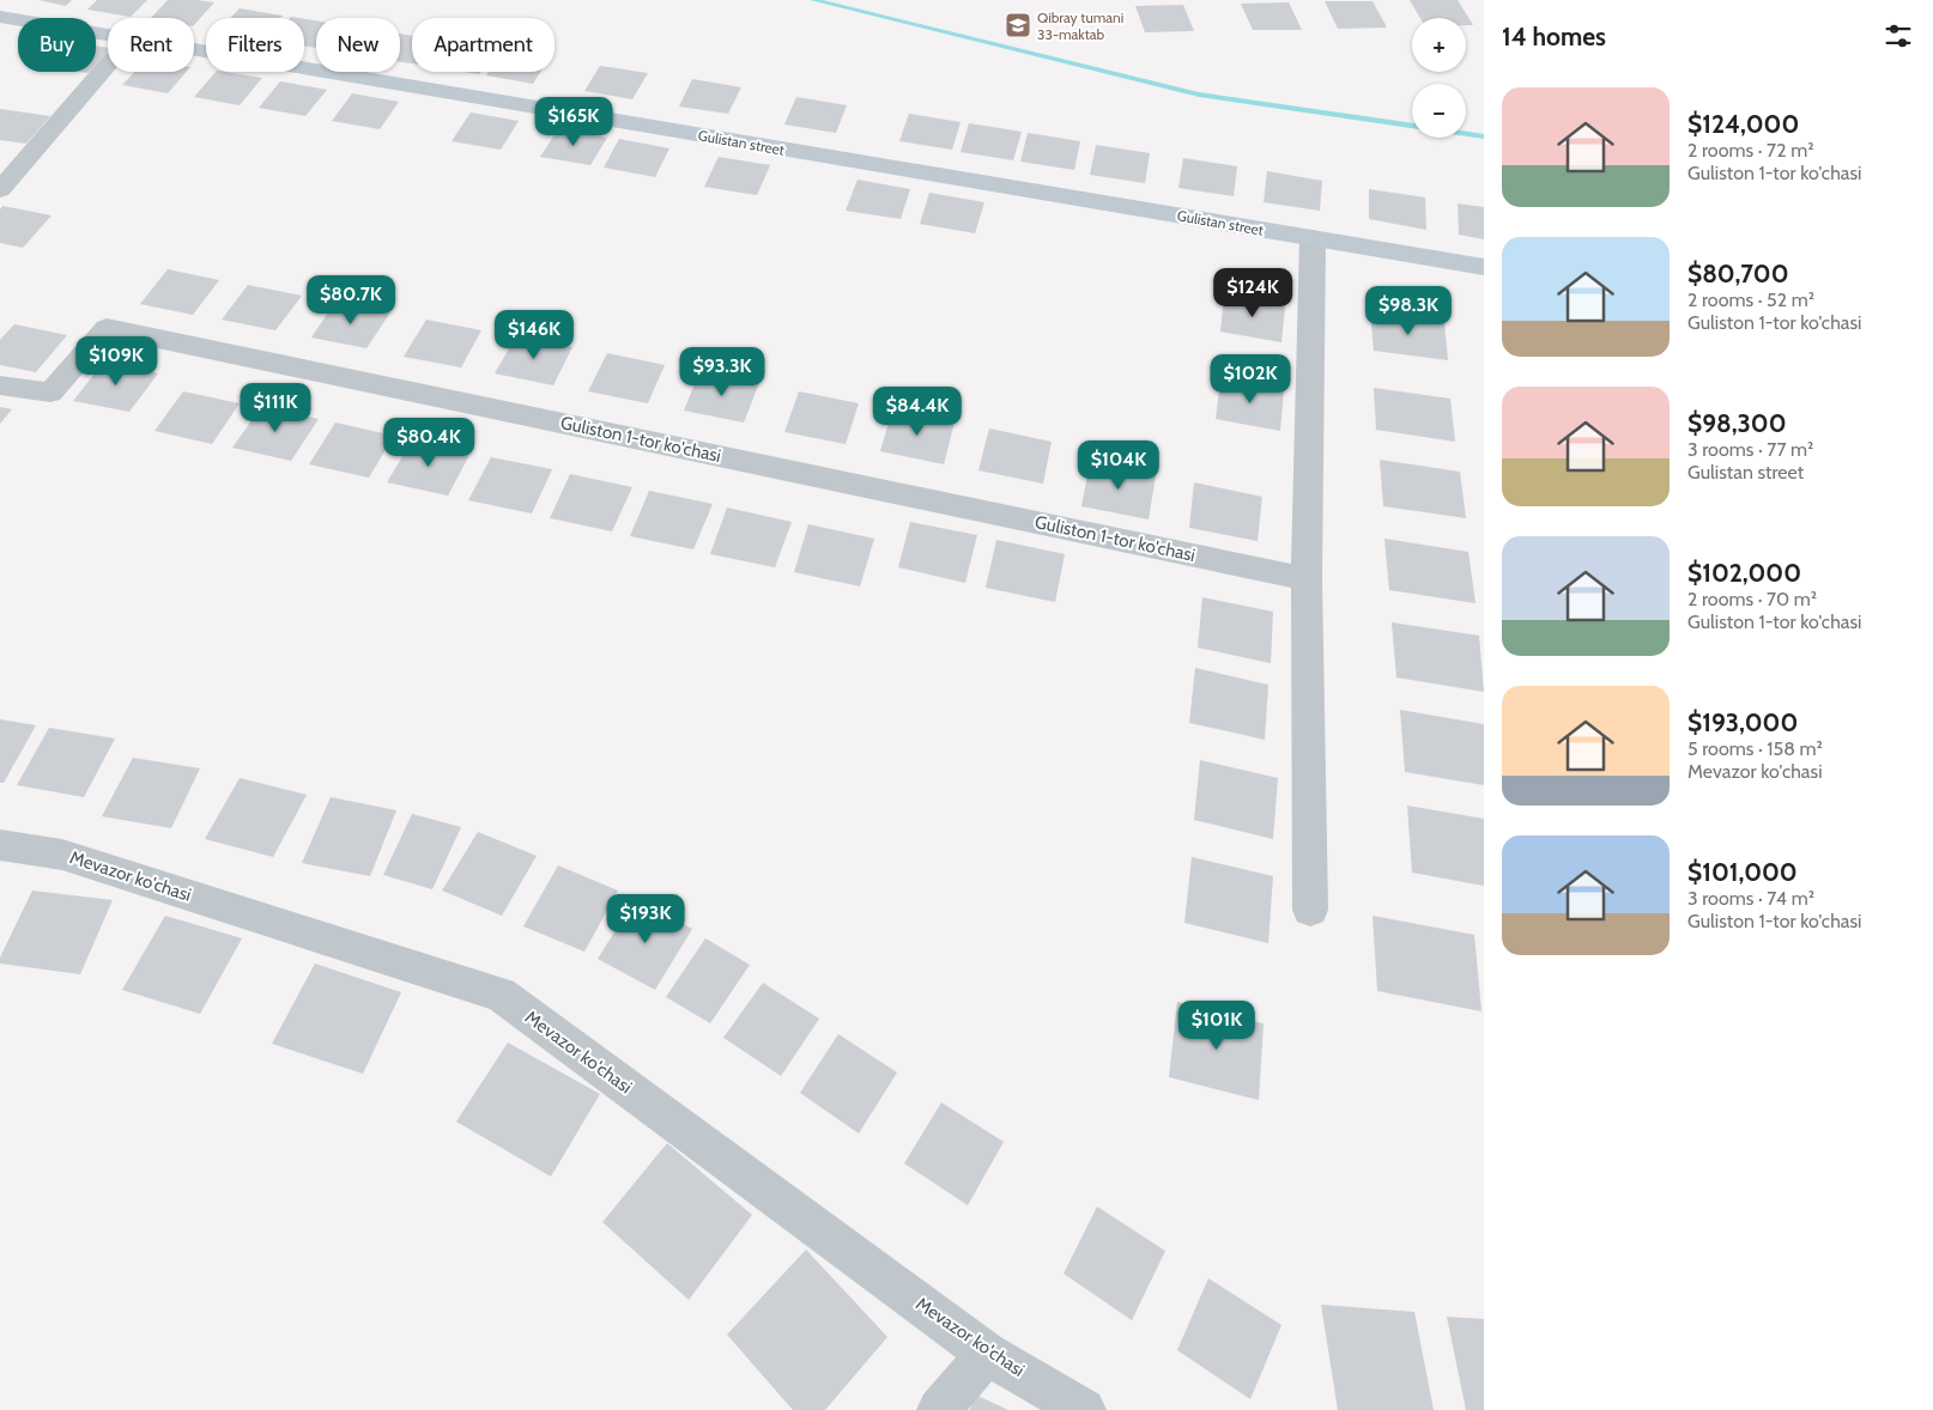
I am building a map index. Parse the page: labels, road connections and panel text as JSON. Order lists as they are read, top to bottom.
{
  "streets": {
    "main road": ["Gulistan street"],
    "street": ["Guliston 1-tor ko'chasi", "Mevazor ko'chasi"]
  },
  "places": {
    "school or university": ["Qibray tumani 33-maktab"]
  },
  "page": {
    "heading": "14 homes",
    "map_buttons": ["+", "−"],
    "chip": [
      "Buy",
      "Rent",
      "Filters",
      "New",
      "Apartment"
    ],
    "list": [
      {
        "name": "$124,000",
        "note": "2 rooms · 72 m² · Guliston 1-tor ko'chasi"
      },
      {
        "name": "$80,700",
        "note": "2 rooms · 52 m² · Guliston 1-tor ko'chasi"
      },
      {
        "name": "$98,300",
        "note": "3 rooms · 77 m² · Gulistan street"
      },
      {
        "name": "$102,000",
        "note": "2 rooms · 70 m² · Guliston 1-tor ko'chasi"
      },
      {
        "name": "$193,000",
        "note": "5 rooms · 158 m² · Mevazor ko'chasi"
      },
      {
        "name": "$101,000",
        "note": "3 rooms · 74 m² · Guliston 1-tor ko'chasi"
      }
    ],
    "price": [
      "$165K",
      "$124K",
      "$80.7K",
      "$98.3K",
      "$146K",
      "$109K",
      "$93.3K",
      "$102K",
      "$111K",
      "$84.4K",
      "$80.4K",
      "$104K",
      "$193K",
      "$101K"
    ]
  }
}
